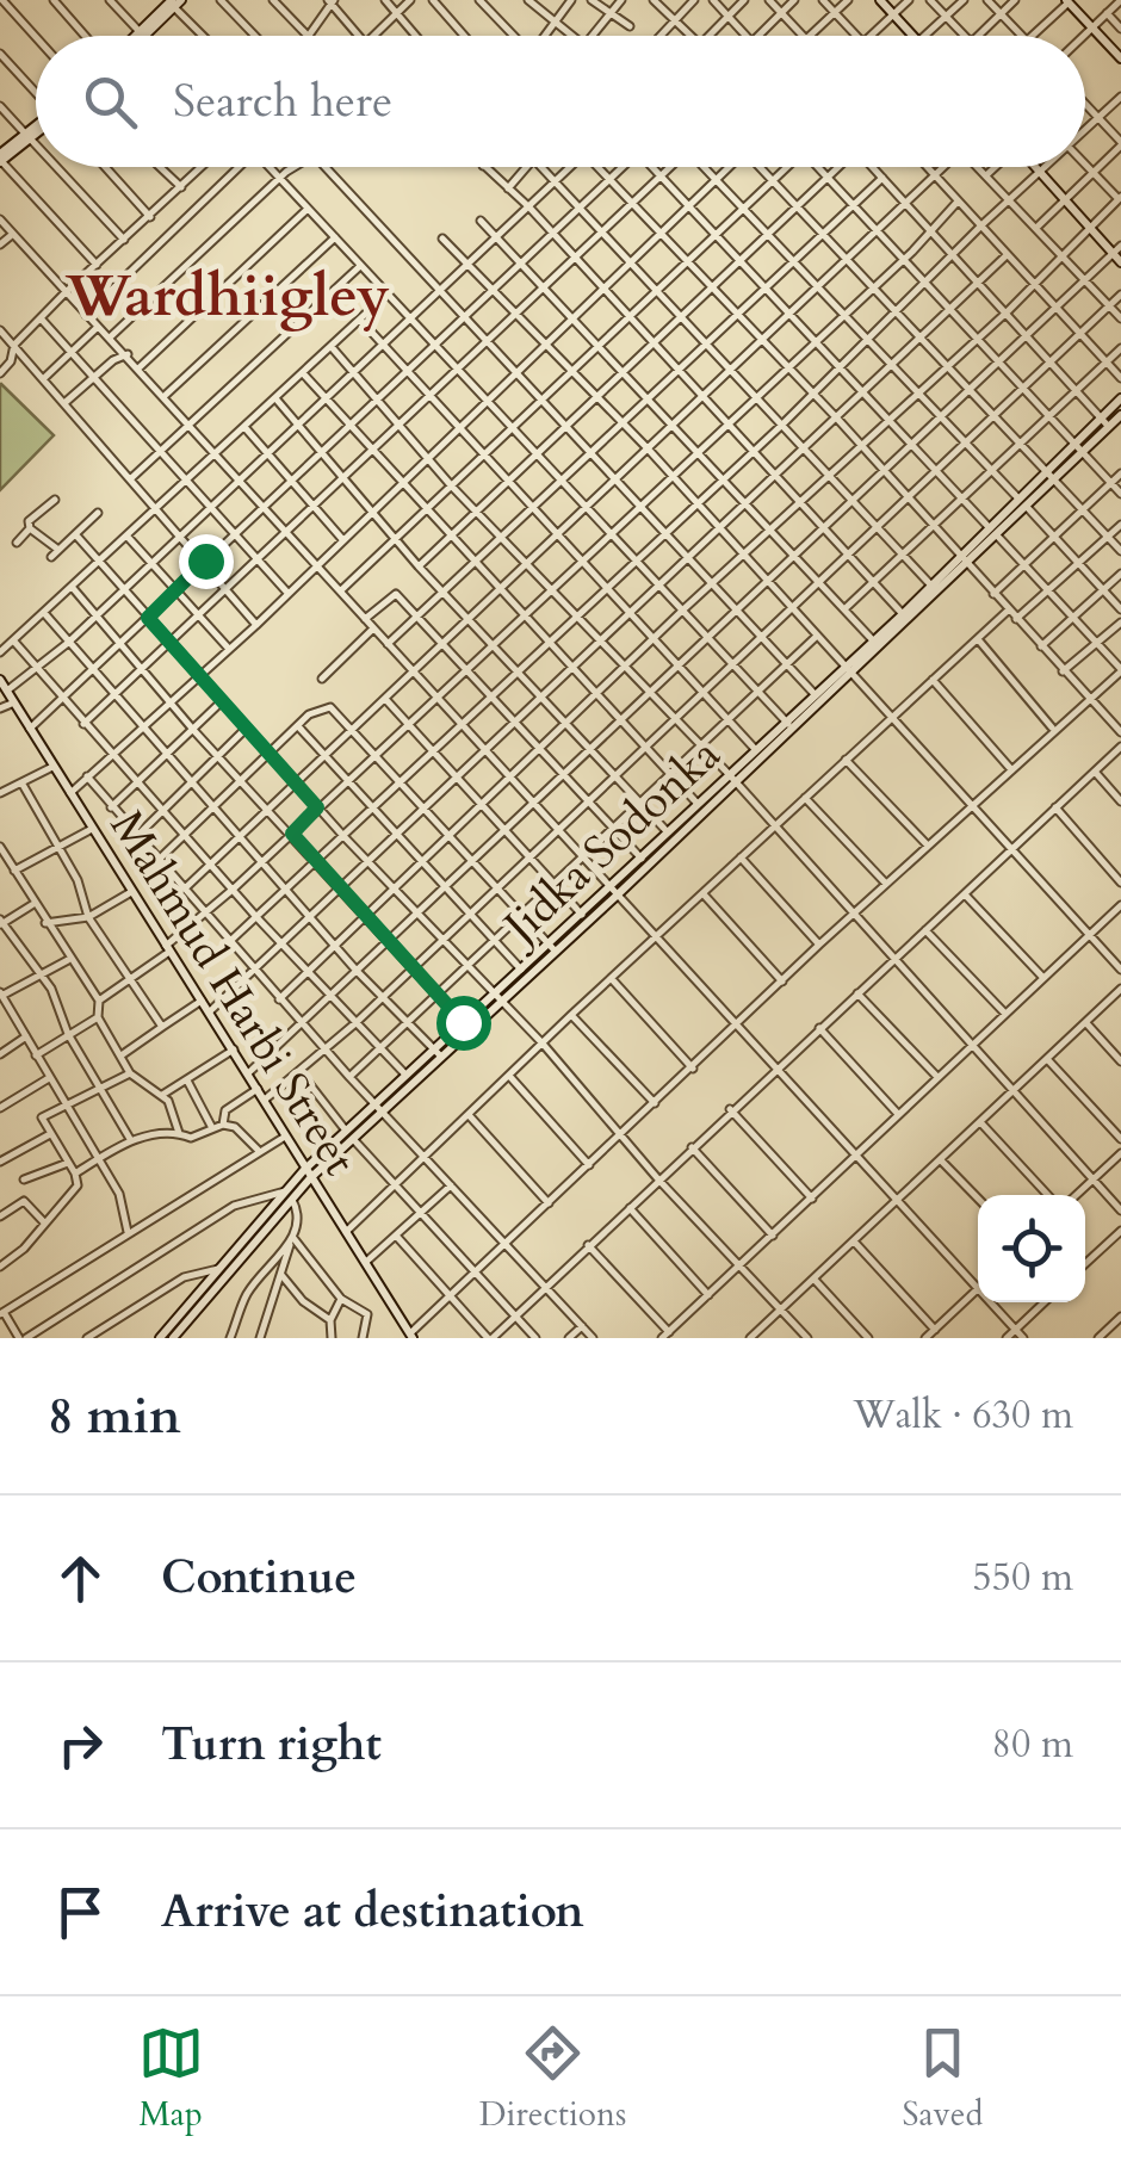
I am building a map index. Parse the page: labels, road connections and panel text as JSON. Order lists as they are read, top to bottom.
{
  "streets": {
    "main road": ["Jidka Sodonka", "Mahmud Harbi Street"]
  },
  "crossings": [
    ["Jidka Sodonka", "Mahmud Harbi Street"]
  ],
  "districts": ["Wardhiigley"],
  "page": {
    "search": "Search here",
    "heading": ["8 min", "Walk · 630 m"],
    "list": [
      ["Continue", "550 m"],
      ["Turn right", "80 m"],
      "Arrive at destination"
    ],
    "nav": ["Map", "Directions", "Saved"]
  }
}
